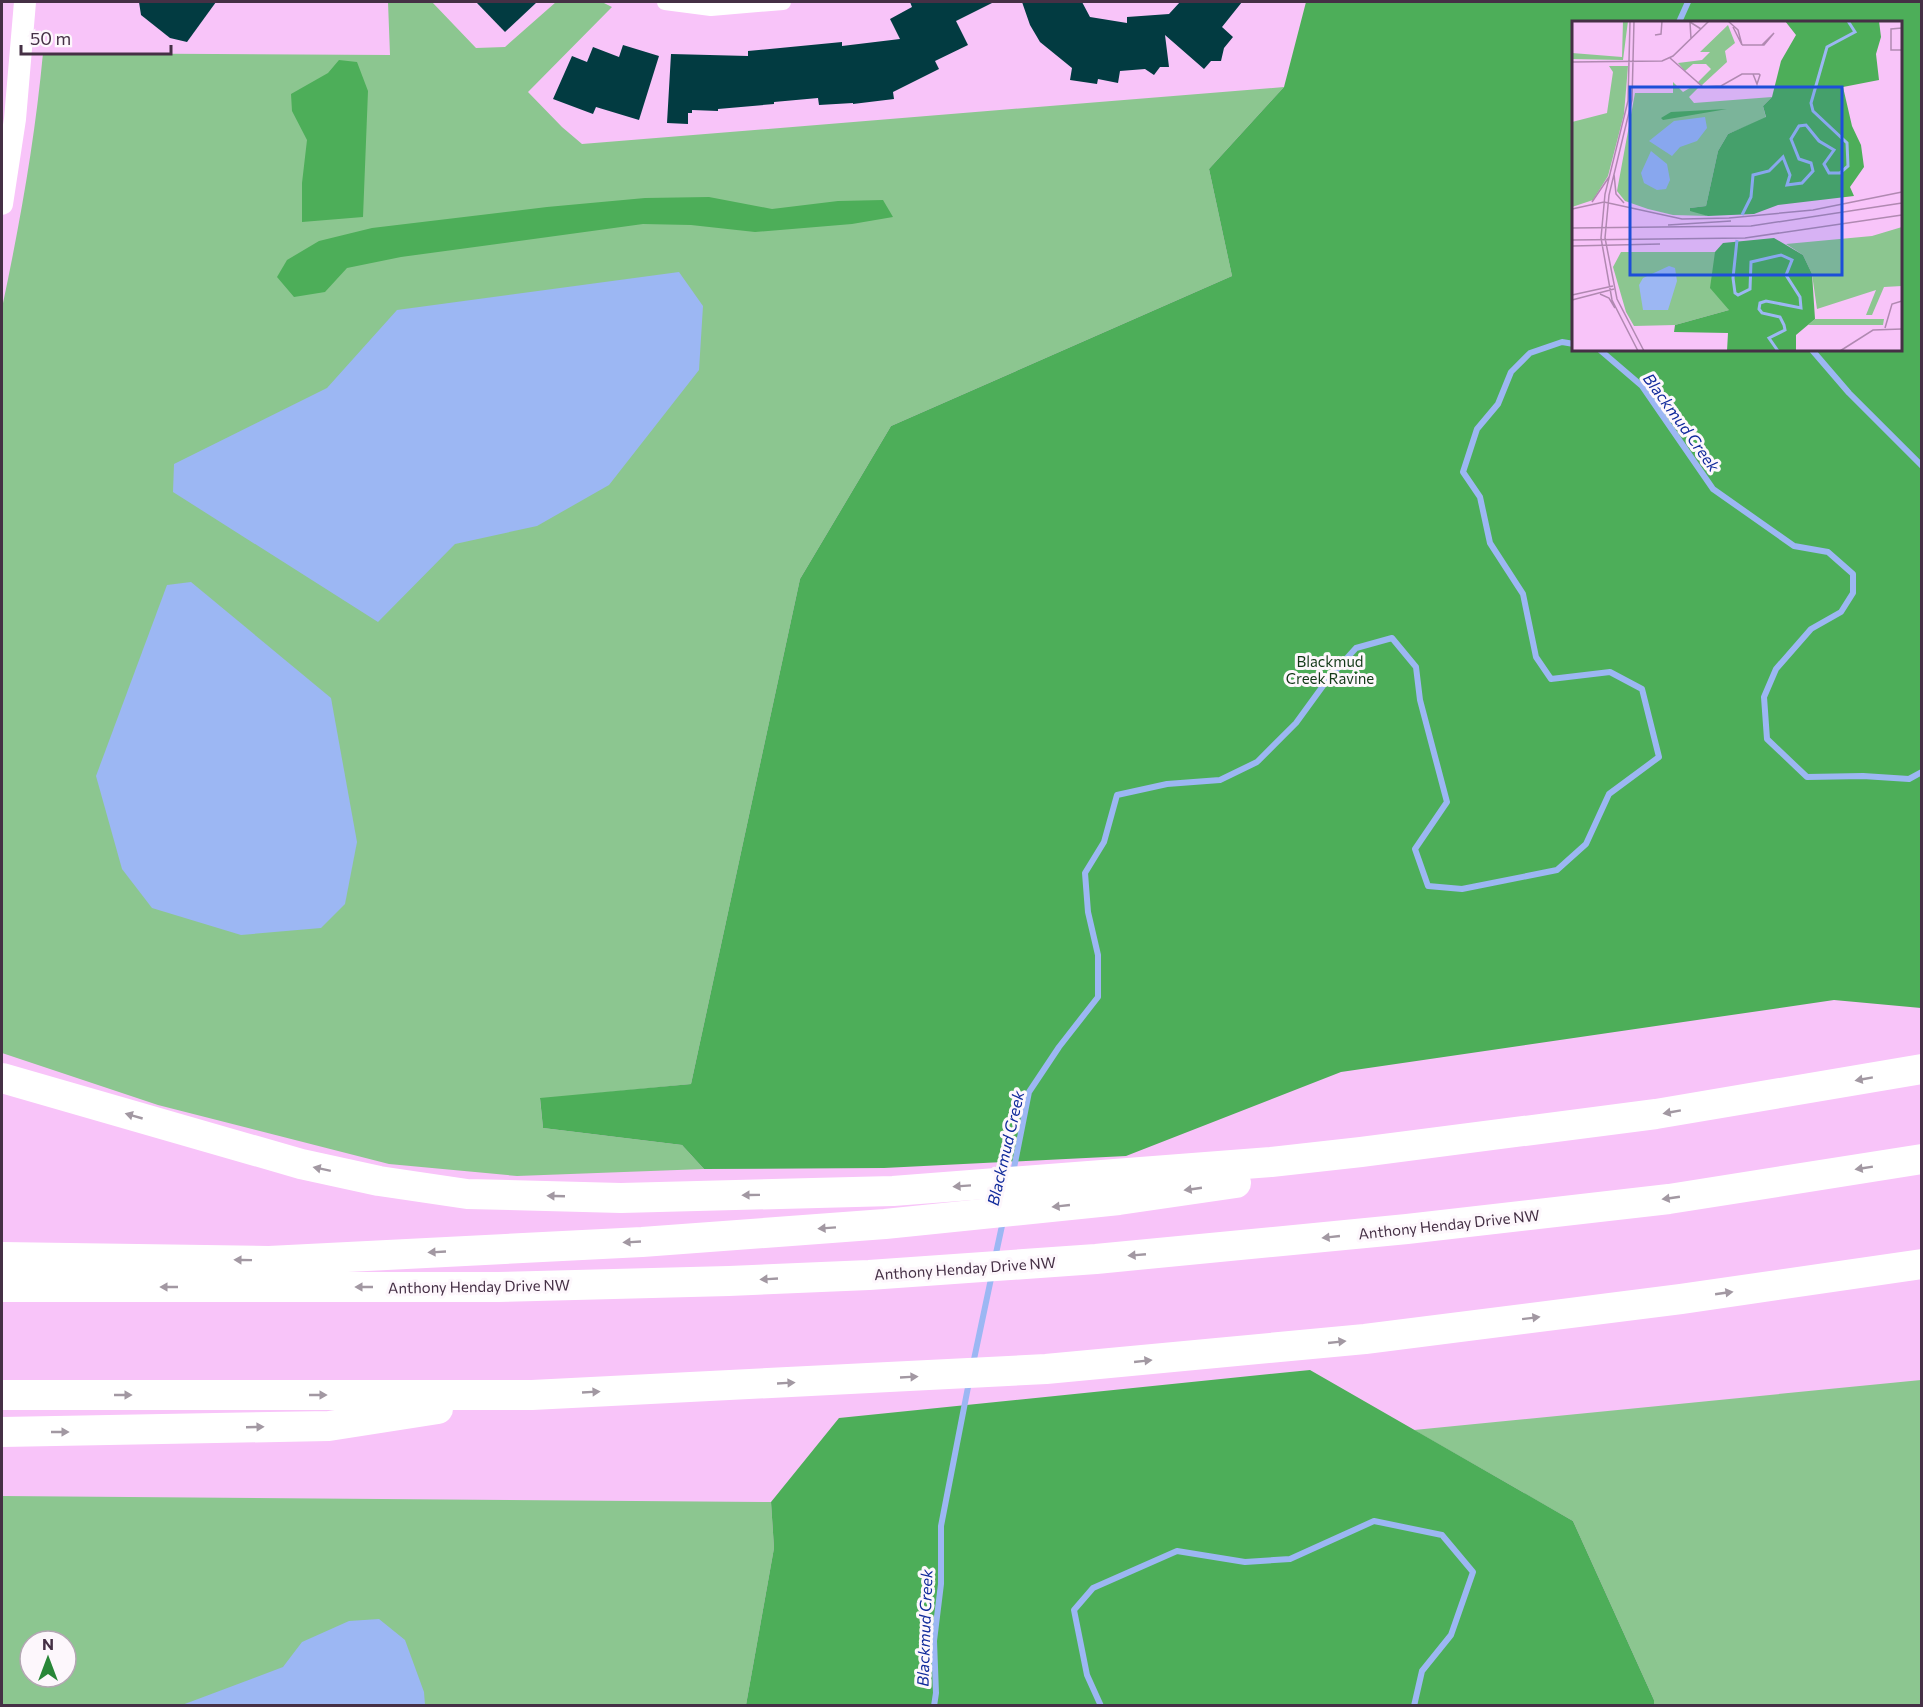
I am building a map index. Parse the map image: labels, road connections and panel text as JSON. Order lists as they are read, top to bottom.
{
  "streets": {
    "highway": ["Anthony Henday Drive NW"]
  },
  "water": ["Blackmud Creek"],
  "parks": ["Blackmud Creek Ravine"],
  "scale_bar": "50 m",
  "north": "top"
}
